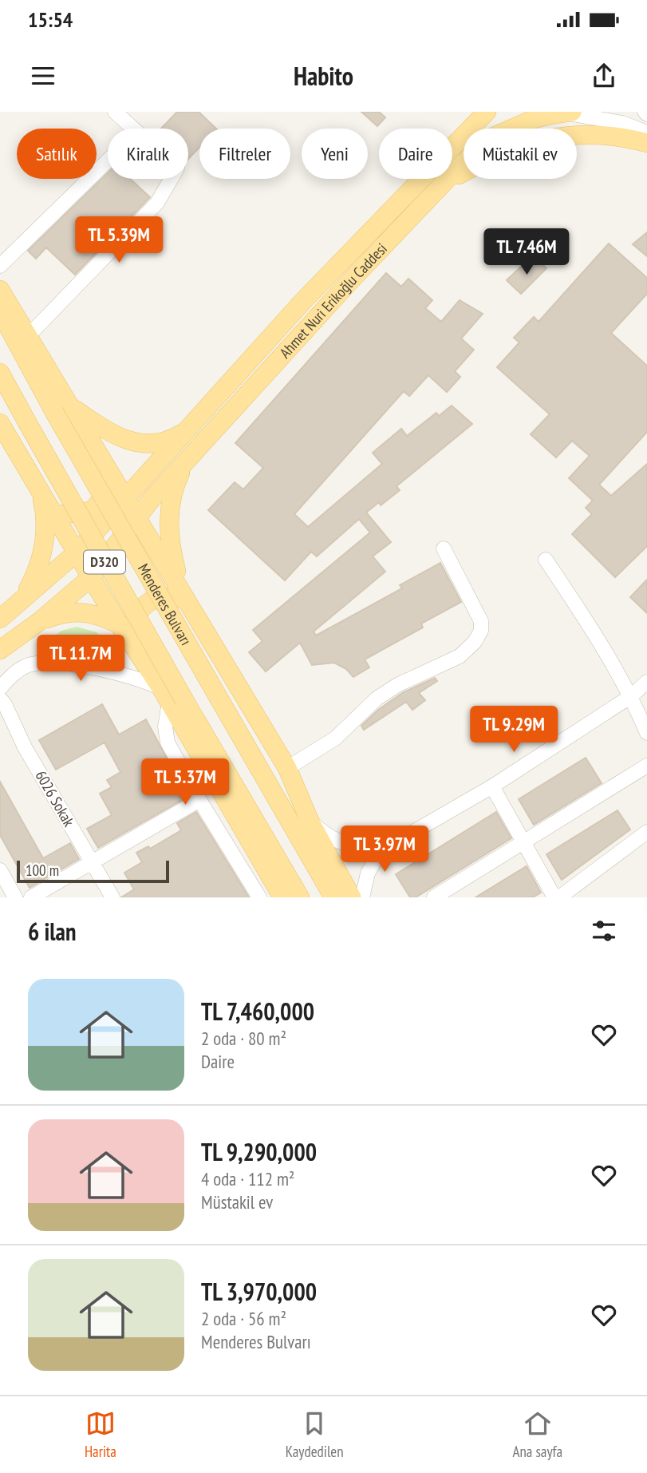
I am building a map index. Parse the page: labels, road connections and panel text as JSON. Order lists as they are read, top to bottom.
{
  "streets": {
    "main road": ["Ahmet Nuri Erikoğlu Caddesi", "D320", "Menderes Bulvarı"],
    "street": ["6026 Sokak"]
  },
  "scale_bar": "100 m",
  "page": {
    "status": "15:54",
    "header": "Habito",
    "chip": [
      "Satılık",
      "Kiralık",
      "Filtreler",
      "Yeni",
      "Daire",
      "Müstakil ev"
    ],
    "price": [
      "TL 5.39M",
      "TL 7.46M",
      "TL 11.7M",
      "TL 9.29M",
      "TL 5.37M",
      "TL 3.97M"
    ],
    "scale": "100 m",
    "heading": "6 ilan",
    "list": [
      {
        "name": "TL 7,460,000",
        "note": "2 oda · 80 m² · Daire"
      },
      {
        "name": "TL 9,290,000",
        "note": "4 oda · 112 m² · Müstakil ev"
      },
      {
        "name": "TL 3,970,000",
        "note": "2 oda · 56 m² · Menderes Bulvarı"
      }
    ],
    "tabs": ["Harita", "Kaydedilen", "Ana sayfa"]
  }
}
